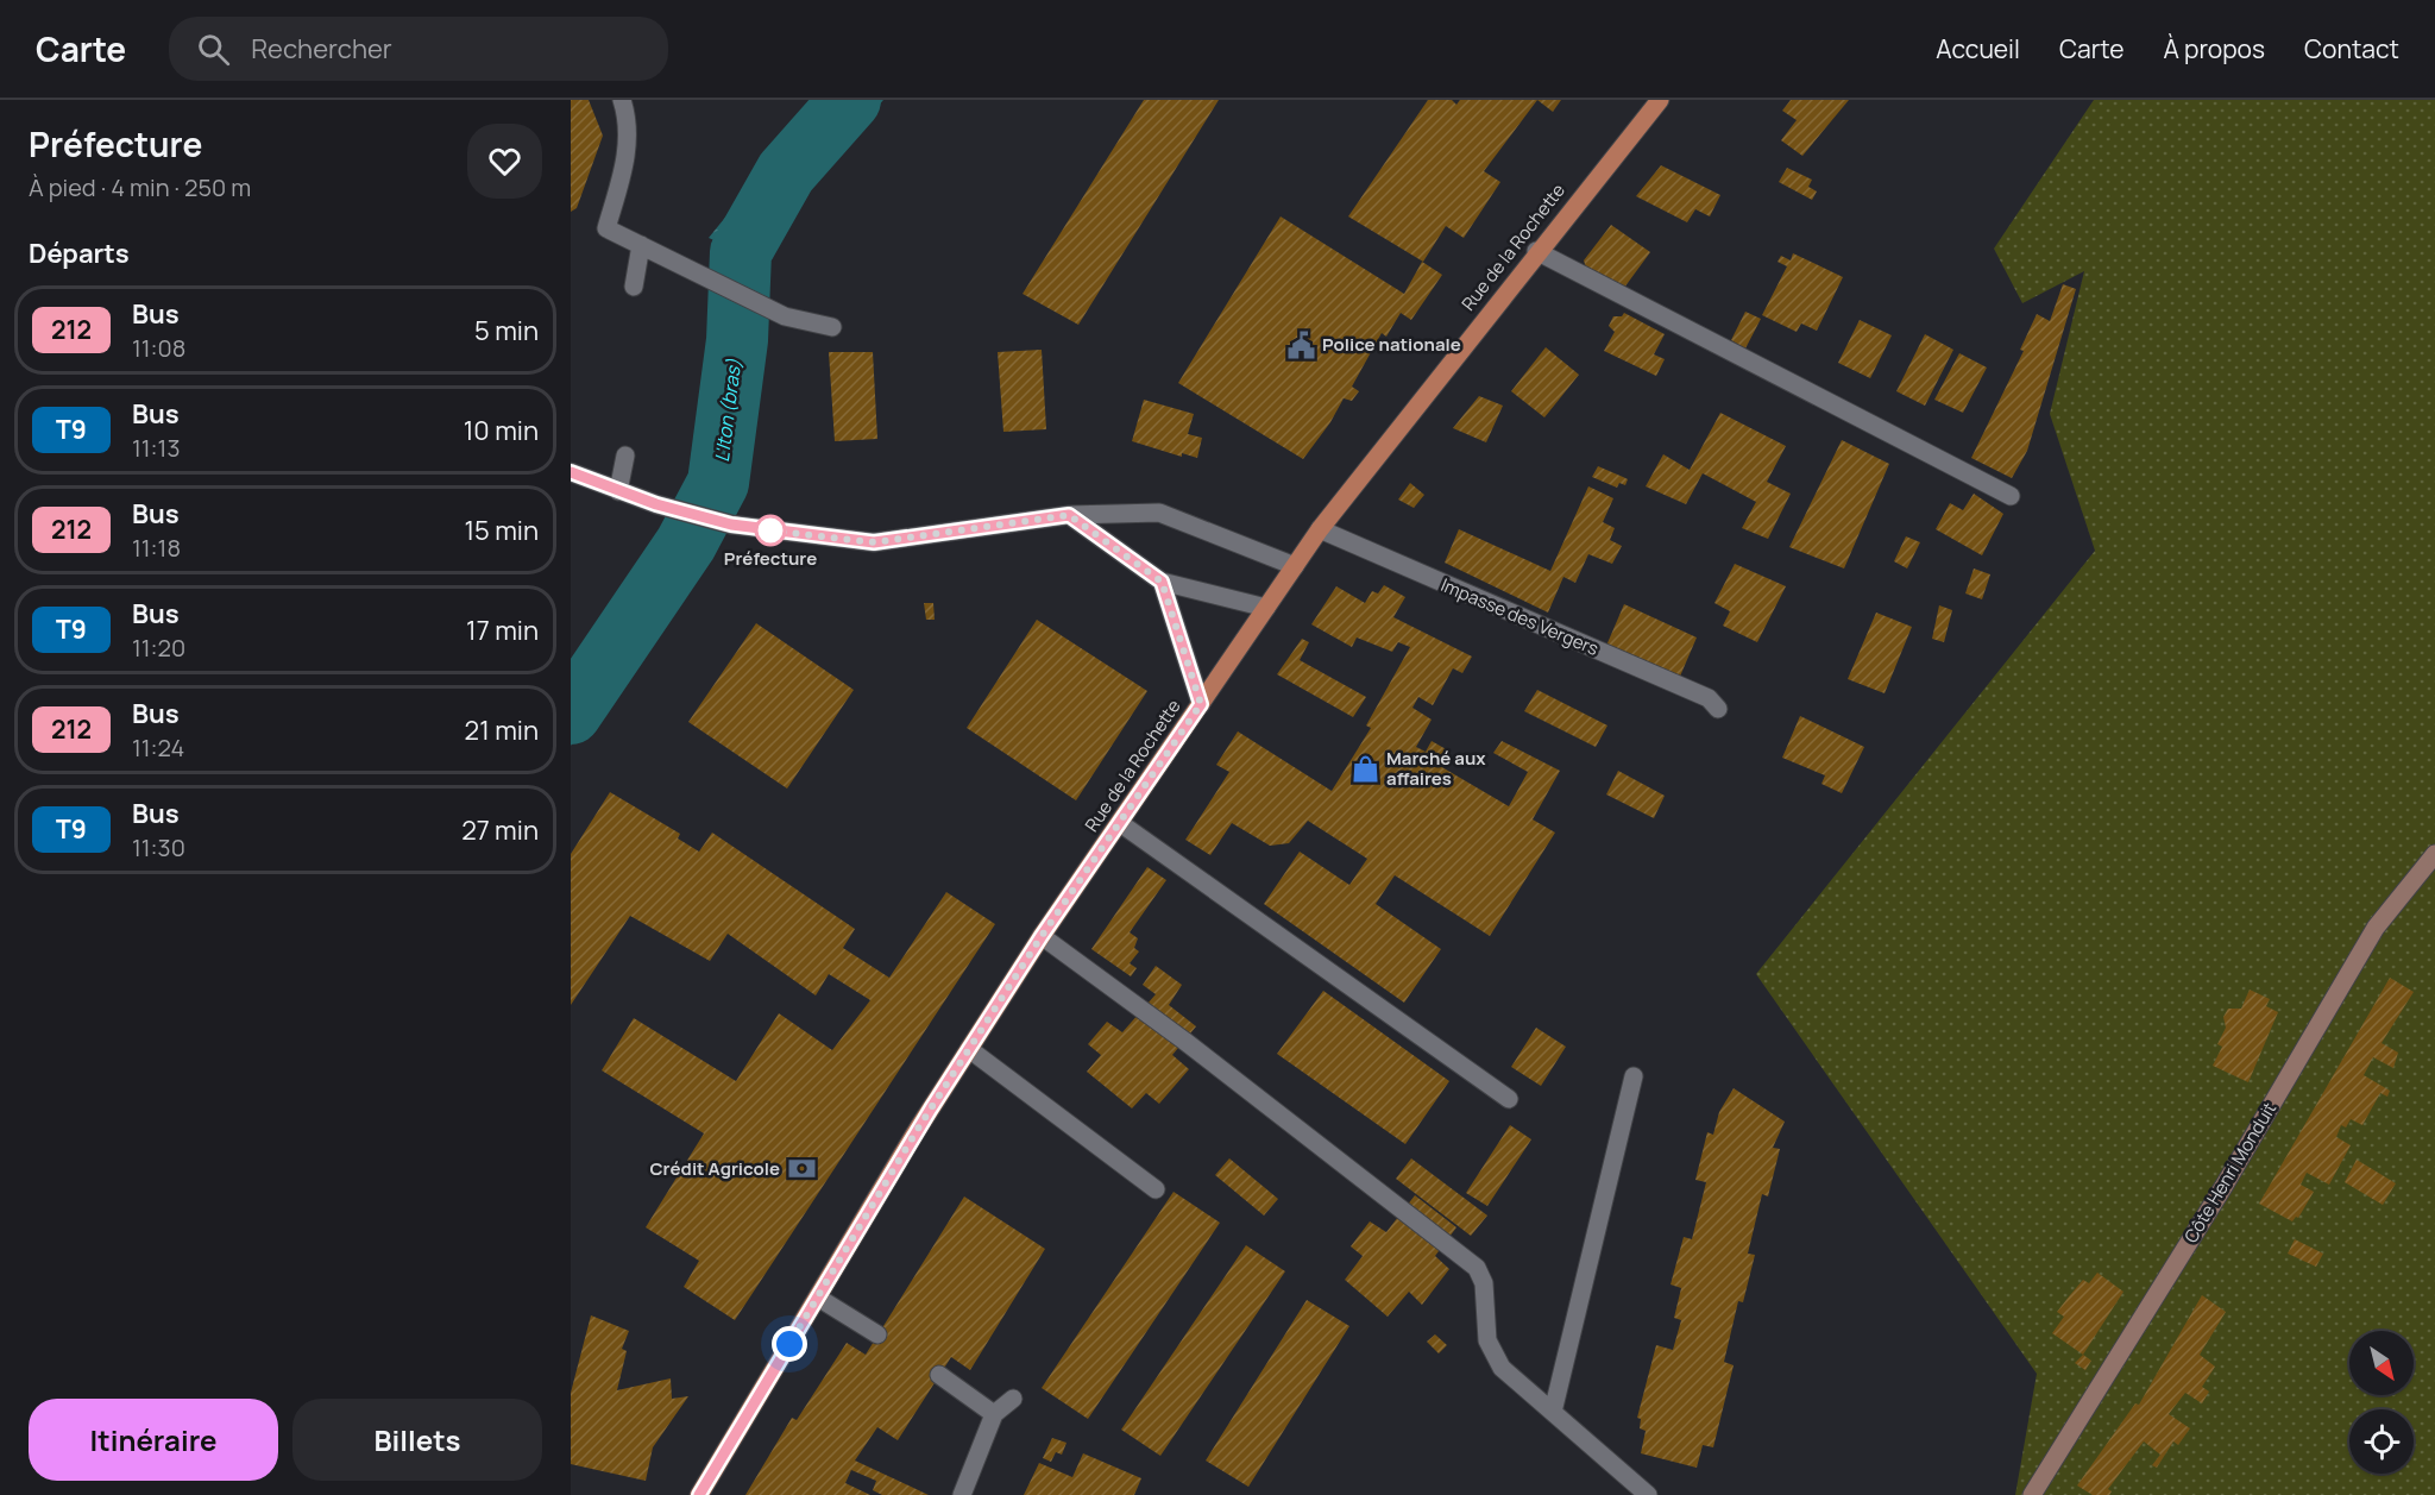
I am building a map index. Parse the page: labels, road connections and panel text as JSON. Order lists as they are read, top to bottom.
{
  "streets": {
    "main road": ["Rue de la Rochette"],
    "street": ["Impasse des Vergers", "Côte Henri Monduit"]
  },
  "crossings": [
    ["Rue de la Rochette", "Impasse des Vergers"]
  ],
  "water": ["L'Iton (bras)"],
  "places": {
    "public building": ["Police nationale"],
    "other": ["Préfecture"],
    "shop": ["Marché aux affaires"],
    "bank": ["Crédit Agricole"]
  },
  "lines": ["bus line 212"],
  "north": "bottom right",
  "page": {
    "header": "Carte",
    "search": "Rechercher",
    "nav": [
      "Accueil",
      "Carte",
      "À propos",
      "Contact"
    ],
    "heading": [
      ["Préfecture", "À pied · 4 min · 250 m"],
      "Départs"
    ],
    "list": [
      {
        "mark": "212",
        "name": "Bus",
        "note": "11:08",
        "value": "5 min"
      },
      {
        "mark": "T9",
        "name": "Bus",
        "note": "11:13",
        "value": "10 min"
      },
      {
        "mark": "212",
        "name": "Bus",
        "note": "11:18",
        "value": "15 min"
      },
      {
        "mark": "T9",
        "name": "Bus",
        "note": "11:20",
        "value": "17 min"
      },
      {
        "mark": "212",
        "name": "Bus",
        "note": "11:24",
        "value": "21 min"
      },
      {
        "mark": "T9",
        "name": "Bus",
        "note": "11:30",
        "value": "27 min"
      }
    ],
    "buttons": ["Itinéraire", "Billets"]
  }
}
